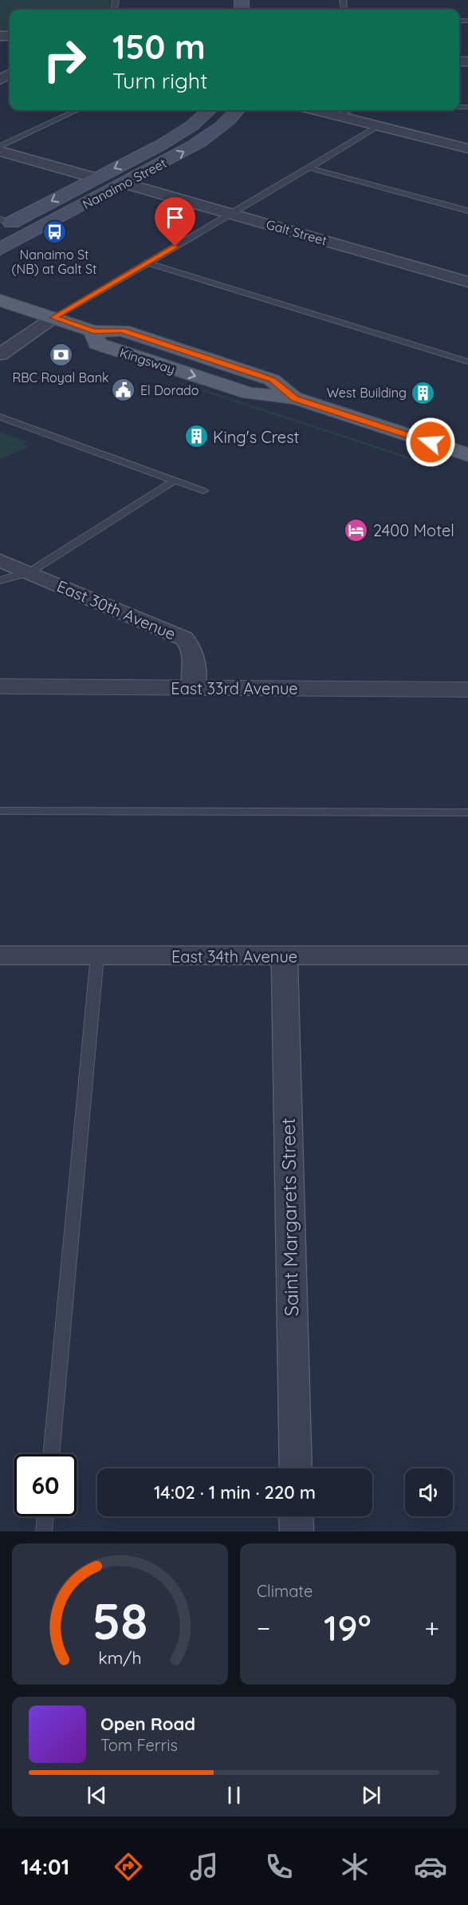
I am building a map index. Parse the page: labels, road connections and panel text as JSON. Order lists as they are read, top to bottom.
{
  "streets": {
    "main road": ["Nanaimo Street", "Kingsway"],
    "street": [
      "Galt Street",
      "East 30th Avenue",
      "East 33rd Avenue",
      "East 34th Avenue",
      "Saint Margarets Street"
    ]
  },
  "crossings": [
    ["Nanaimo Street", "Galt Street"],
    ["East 30th Avenue", "East 33rd Avenue"],
    ["East 34th Avenue", "Saint Margarets Street"]
  ],
  "places": {
    "bus stop": ["Nanaimo St (NB) at Galt St"],
    "bank": ["RBC Royal Bank"],
    "public building": ["El Dorado"],
    "building": ["West Building", "King's Crest"],
    "hotel": ["2400 Motel"]
  },
  "page": {
    "turn": ["150 m", "Turn right"],
    "limit": "60",
    "trip": "14:02 · 1 min · 220 m",
    "tile": "Climate",
    "heat": ["−", "19°", "+"],
    "song": ["Open Road", "Tom Ferris"],
    "tabs": "14:01",
    "gauge": ["58", "km/h"]
  }
}
